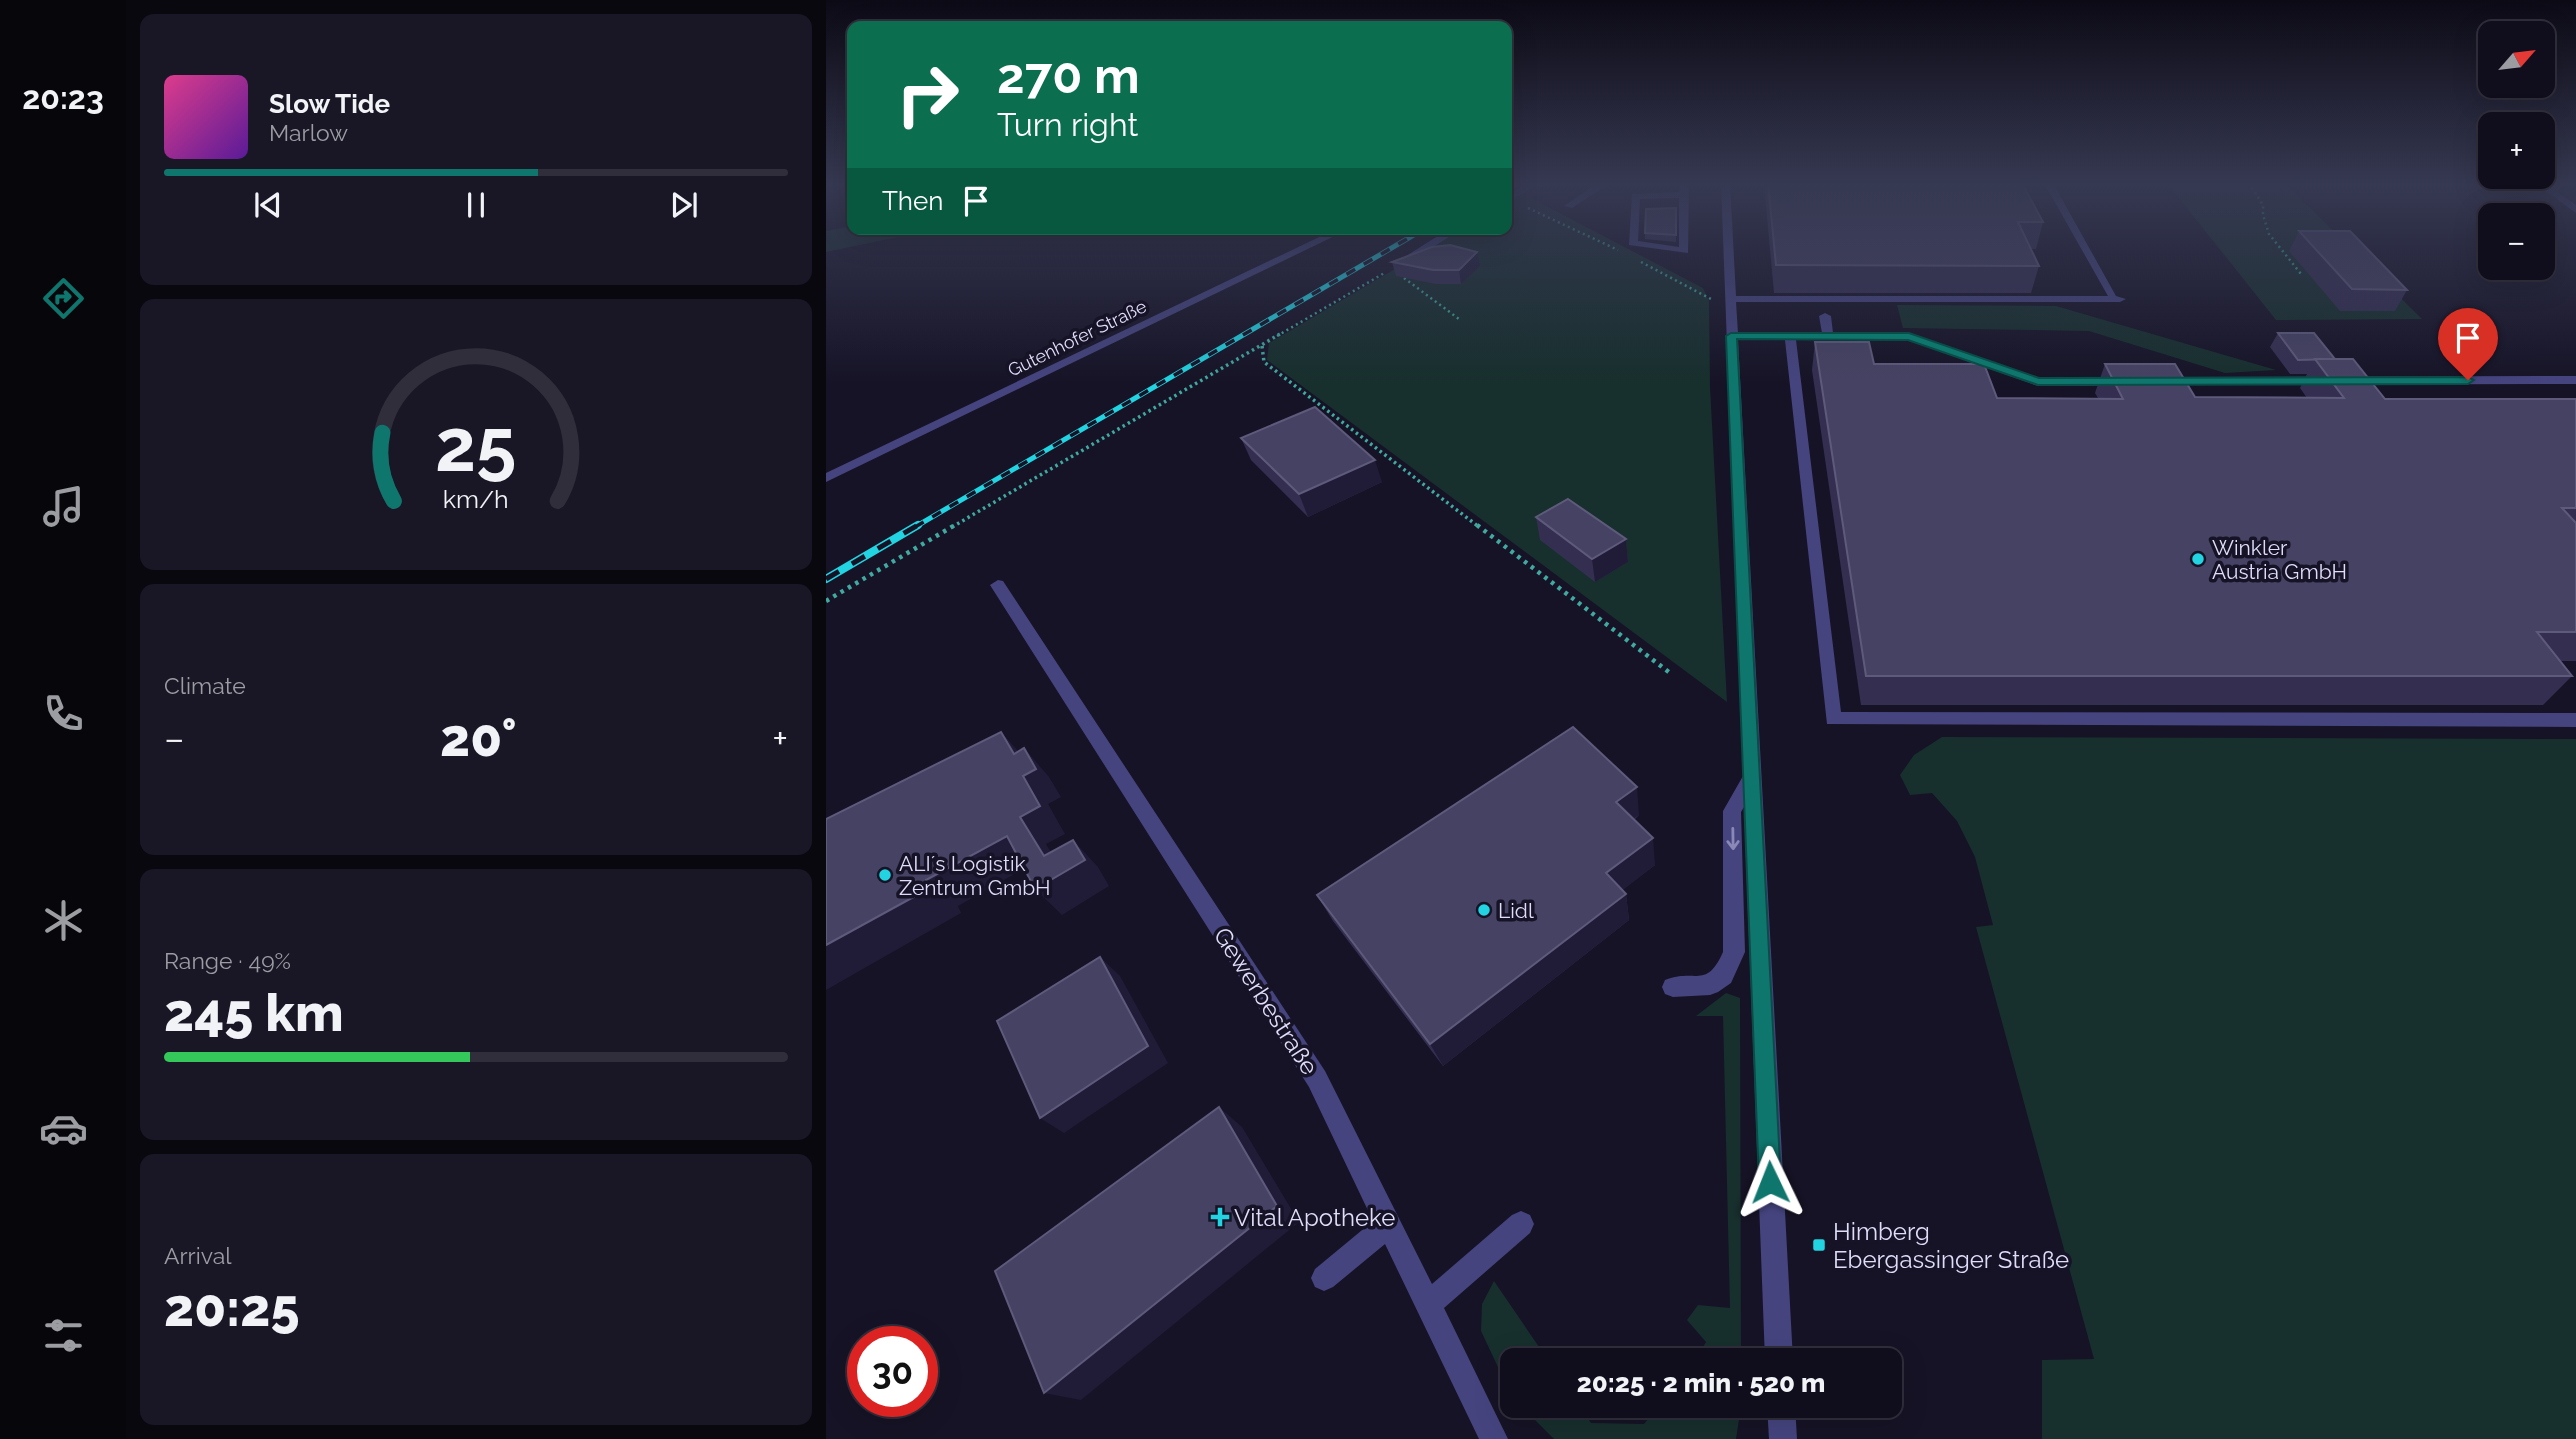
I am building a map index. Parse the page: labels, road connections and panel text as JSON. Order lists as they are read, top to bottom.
{
  "streets": {
    "street": ["Gutenhofer Straße", "Gewerbestraße"]
  },
  "places": {
    "other": ["Winkler Austria GmbH", "ALI´s Logistik Zentrum GmbH", "Lidl"],
    "health": ["Vital Apotheke"],
    "transit": ["Himberg Ebergassinger Straße"]
  },
  "north": "top right",
  "page": {
    "tabs": "20:23",
    "map_buttons": ["+", "−"],
    "turn": ["270 m", "Turn right"],
    "song": ["Slow Tide", "Marlow"],
    "then": "Then",
    "tile": [
      "Climate",
      ["Range · 49%", "245 km"],
      ["Arrival", "20:25"]
    ],
    "heat": ["−", "20°", "+"],
    "limit": "30",
    "trip": "20:25 · 2 min · 520 m",
    "gauge": ["25", "km/h"]
  }
}
